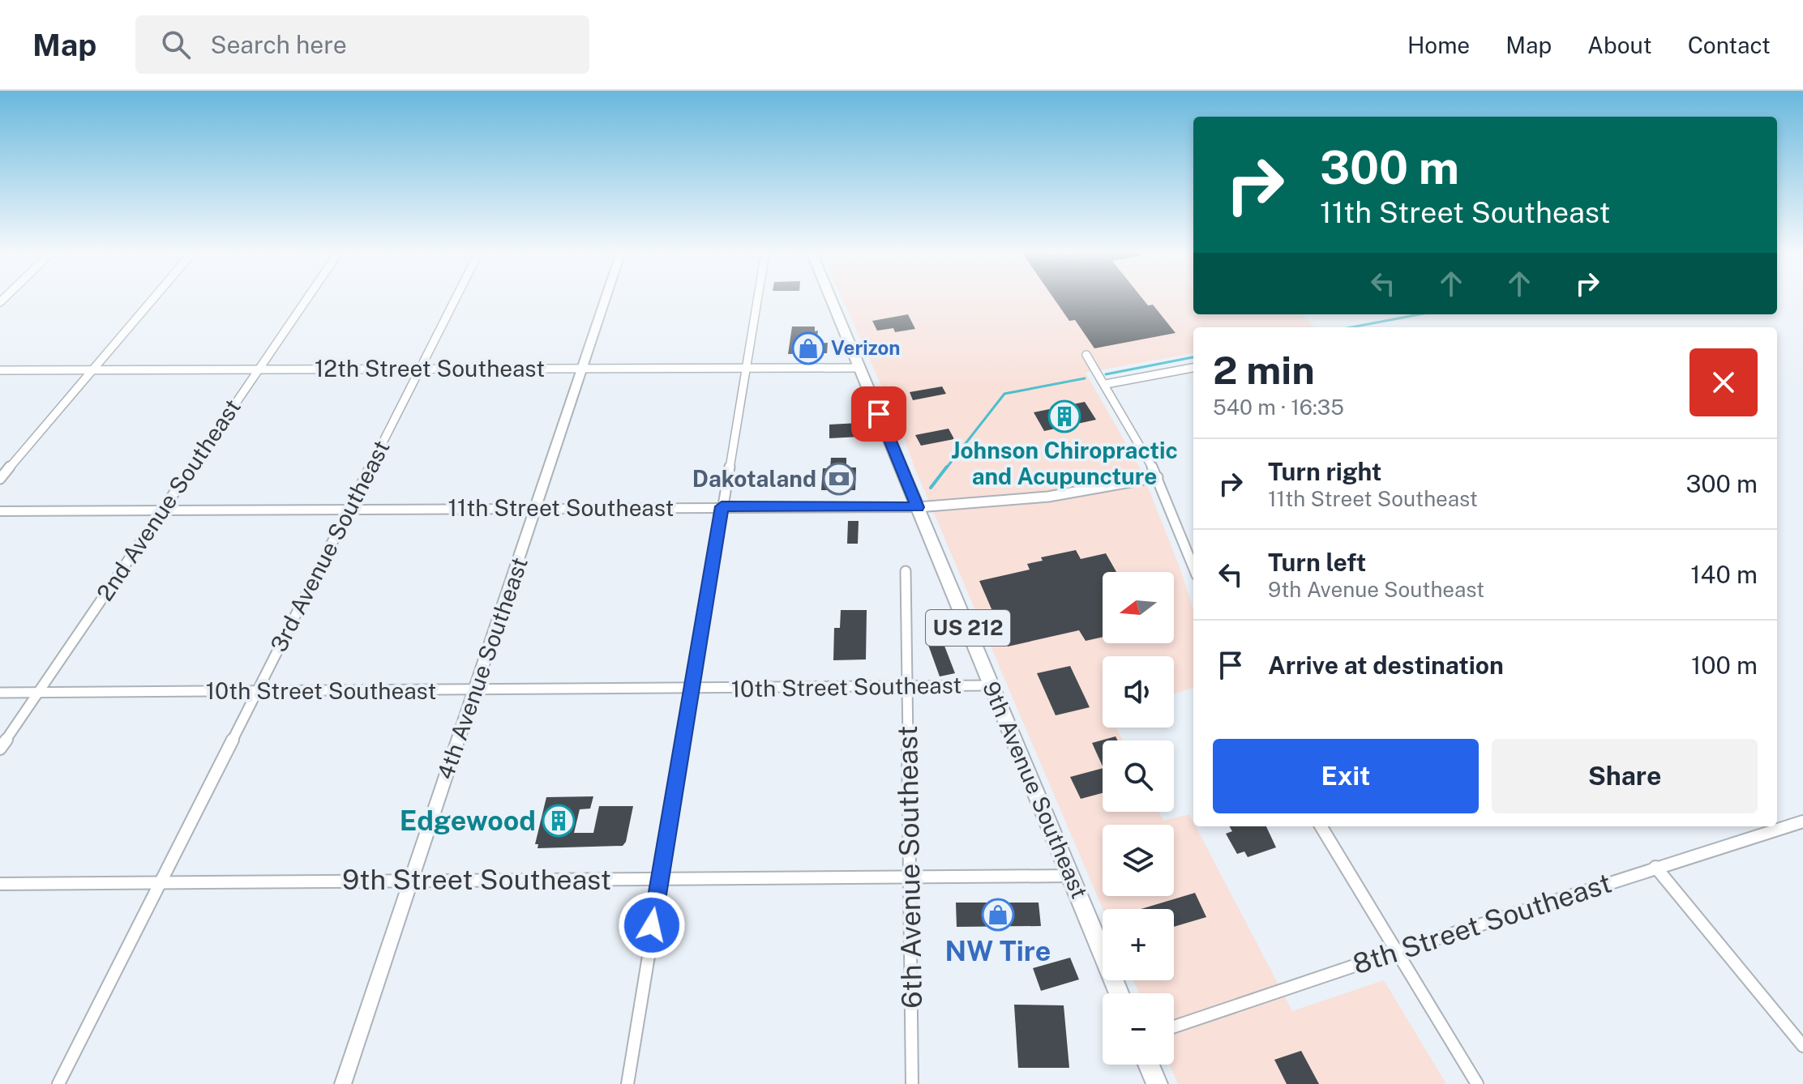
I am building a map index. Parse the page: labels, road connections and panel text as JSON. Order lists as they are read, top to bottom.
{
  "streets": {
    "main road": ["US 212", "9th Avenue Southeast"],
    "street": [
      "12th Street Southeast",
      "2nd Avenue Southeast",
      "11th Street Southeast",
      "3rd Avenue Southeast",
      "4th Avenue Southeast",
      "10th Street Southeast",
      "6th Avenue Southeast",
      "9th Street Southeast",
      "8th Street Southeast"
    ]
  },
  "crossings": [
    ["12th Street Southeast", "2nd Avenue Southeast"],
    ["12th Street Southeast", "3rd Avenue Southeast"],
    ["12th Street Southeast", "4th Avenue Southeast"],
    ["12th Street Southeast", "9th Avenue Southeast"],
    ["2nd Avenue Southeast", "11th Street Southeast"],
    ["2nd Avenue Southeast", "10th Street Southeast"],
    ["11th Street Southeast", "3rd Avenue Southeast"],
    ["11th Street Southeast", "4th Avenue Southeast"],
    ["11th Street Southeast", "9th Avenue Southeast"],
    ["3rd Avenue Southeast", "10th Street Southeast"],
    ["3rd Avenue Southeast", "9th Street Southeast"],
    ["4th Avenue Southeast", "10th Street Southeast"],
    ["4th Avenue Southeast", "9th Street Southeast"],
    ["10th Street Southeast", "9th Avenue Southeast"],
    ["10th Street Southeast", "6th Avenue Southeast"],
    ["9th Avenue Southeast", "9th Street Southeast"],
    ["6th Avenue Southeast", "9th Street Southeast"]
  ],
  "places": {
    "shop": ["Verizon", "NW Tire"],
    "building": ["Johnson Chiropractic and Acupuncture", "Edgewood"],
    "bank": ["Dakotaland"]
  },
  "north": "left",
  "page": {
    "header": "Map",
    "search": "Search here",
    "nav": [
      "Home",
      "Map",
      "About",
      "Contact"
    ],
    "turn": ["300 m", "11th Street Southeast"],
    "heading": ["2 min", "540 m · 16:35"],
    "list": [
      {
        "name": "Turn right",
        "note": "11th Street Southeast",
        "value": "300 m"
      },
      {
        "name": "Turn left",
        "note": "9th Avenue Southeast",
        "value": "140 m"
      },
      {
        "name": "Arrive at destination",
        "value": "100 m"
      }
    ],
    "map_buttons": ["+", "−"],
    "buttons": ["Exit", "Share"]
  }
}
